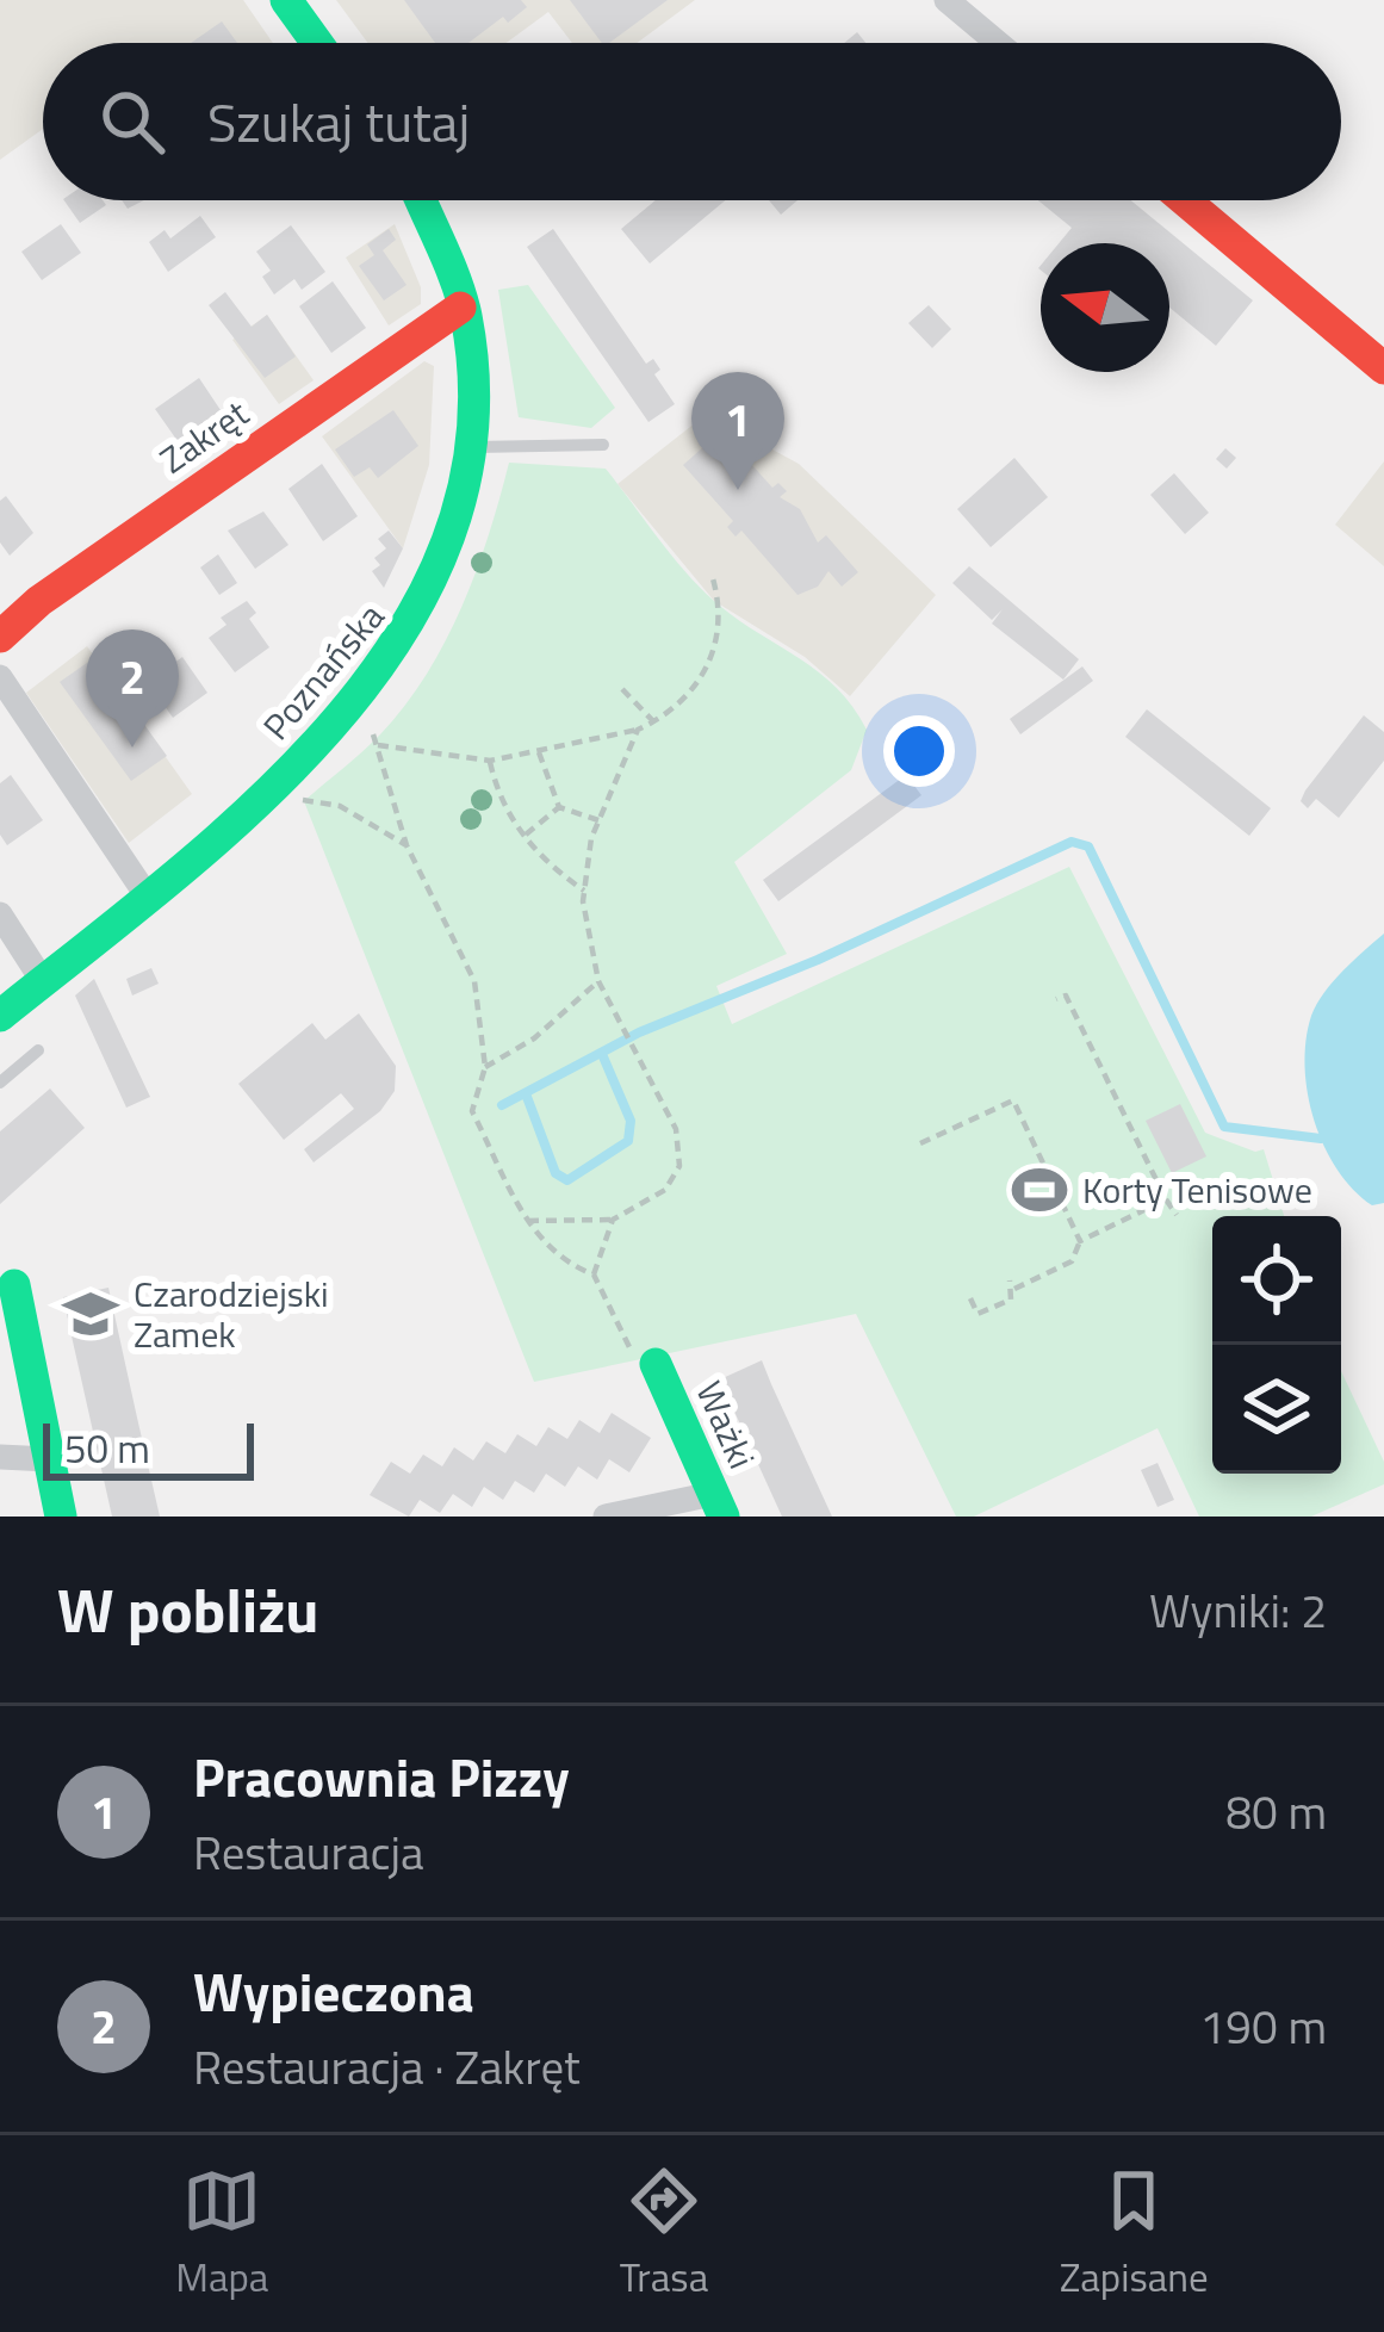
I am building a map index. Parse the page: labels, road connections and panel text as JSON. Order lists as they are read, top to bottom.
{
  "streets": {
    "street": ["Zakręt", "Poznańska", "Ważki"]
  },
  "crossings": [
    ["Zakręt", "Poznańska"]
  ],
  "places": {
    "sports": ["Korty Tenisowe"],
    "school or university": ["Czarodziejski Zamek"]
  },
  "scale_bar": "50 m",
  "north": "left",
  "page": {
    "search": "Szukaj tutaj",
    "pins": ["1", "2"],
    "scale": "50 m",
    "heading": ["W pobliżu", "Wyniki: 2"],
    "list": [
      {
        "mark": "1",
        "name": "Pracownia Pizzy",
        "note": "Restauracja",
        "value": "80 m"
      },
      {
        "mark": "2",
        "name": "Wypieczona",
        "note": "Restauracja · Zakręt",
        "value": "190 m"
      }
    ],
    "nav": ["Mapa", "Trasa", "Zapisane"]
  }
}
